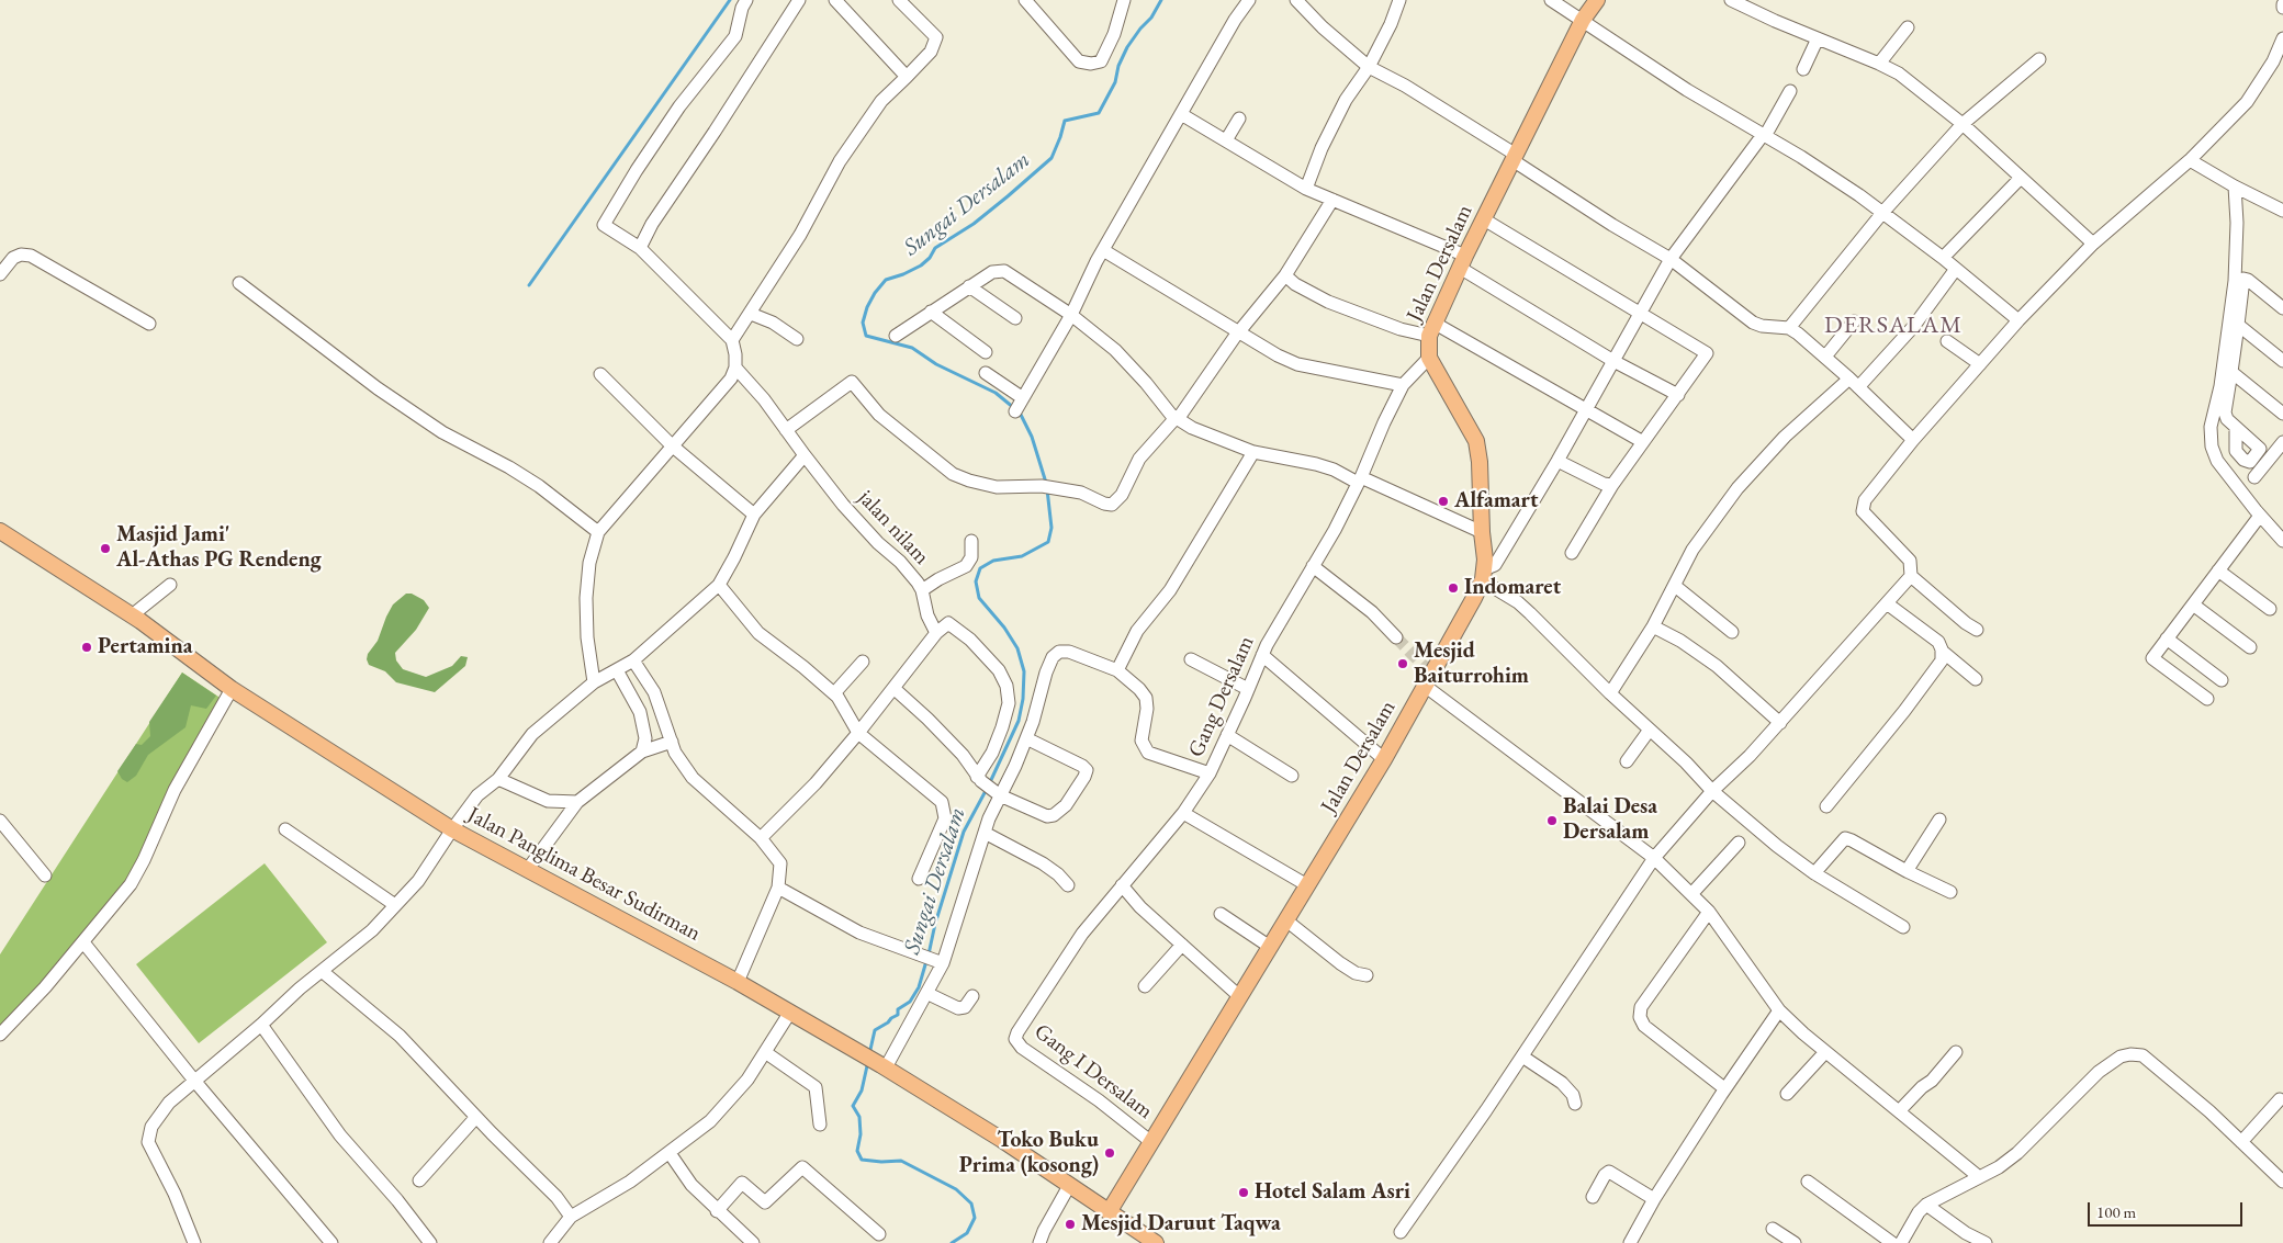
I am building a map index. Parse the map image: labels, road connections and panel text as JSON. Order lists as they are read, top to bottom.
{
  "streets": {
    "main road": ["Jalan Dersalam", "Jalan Panglima Besar Sudirman"],
    "street": ["jalan nilam", "Gang Dersalam", "Gang I Dersalam"]
  },
  "crossings": [
    ["Jalan Dersalam", "Gang Dersalam"],
    ["Jalan Dersalam", "Jalan Panglima Besar Sudirman"],
    ["Jalan Dersalam", "Gang I Dersalam"],
    ["Gang Dersalam", "Gang I Dersalam"]
  ],
  "districts": ["DERSALAM"],
  "water": ["Sungai Dersalam"],
  "places": [
    "Alfamart",
    "Masjid Jami' Al-Athas PG Rendeng",
    "Indomaret",
    "Pertamina",
    "Mesjid Baiturrohim",
    "Balai Desa Dersalam",
    "Toko Buku Prima (kosong)",
    "Hotel Salam Asri",
    "Mesjid Daruut Taqwa"
  ],
  "scale_bar": "100 m"
}
